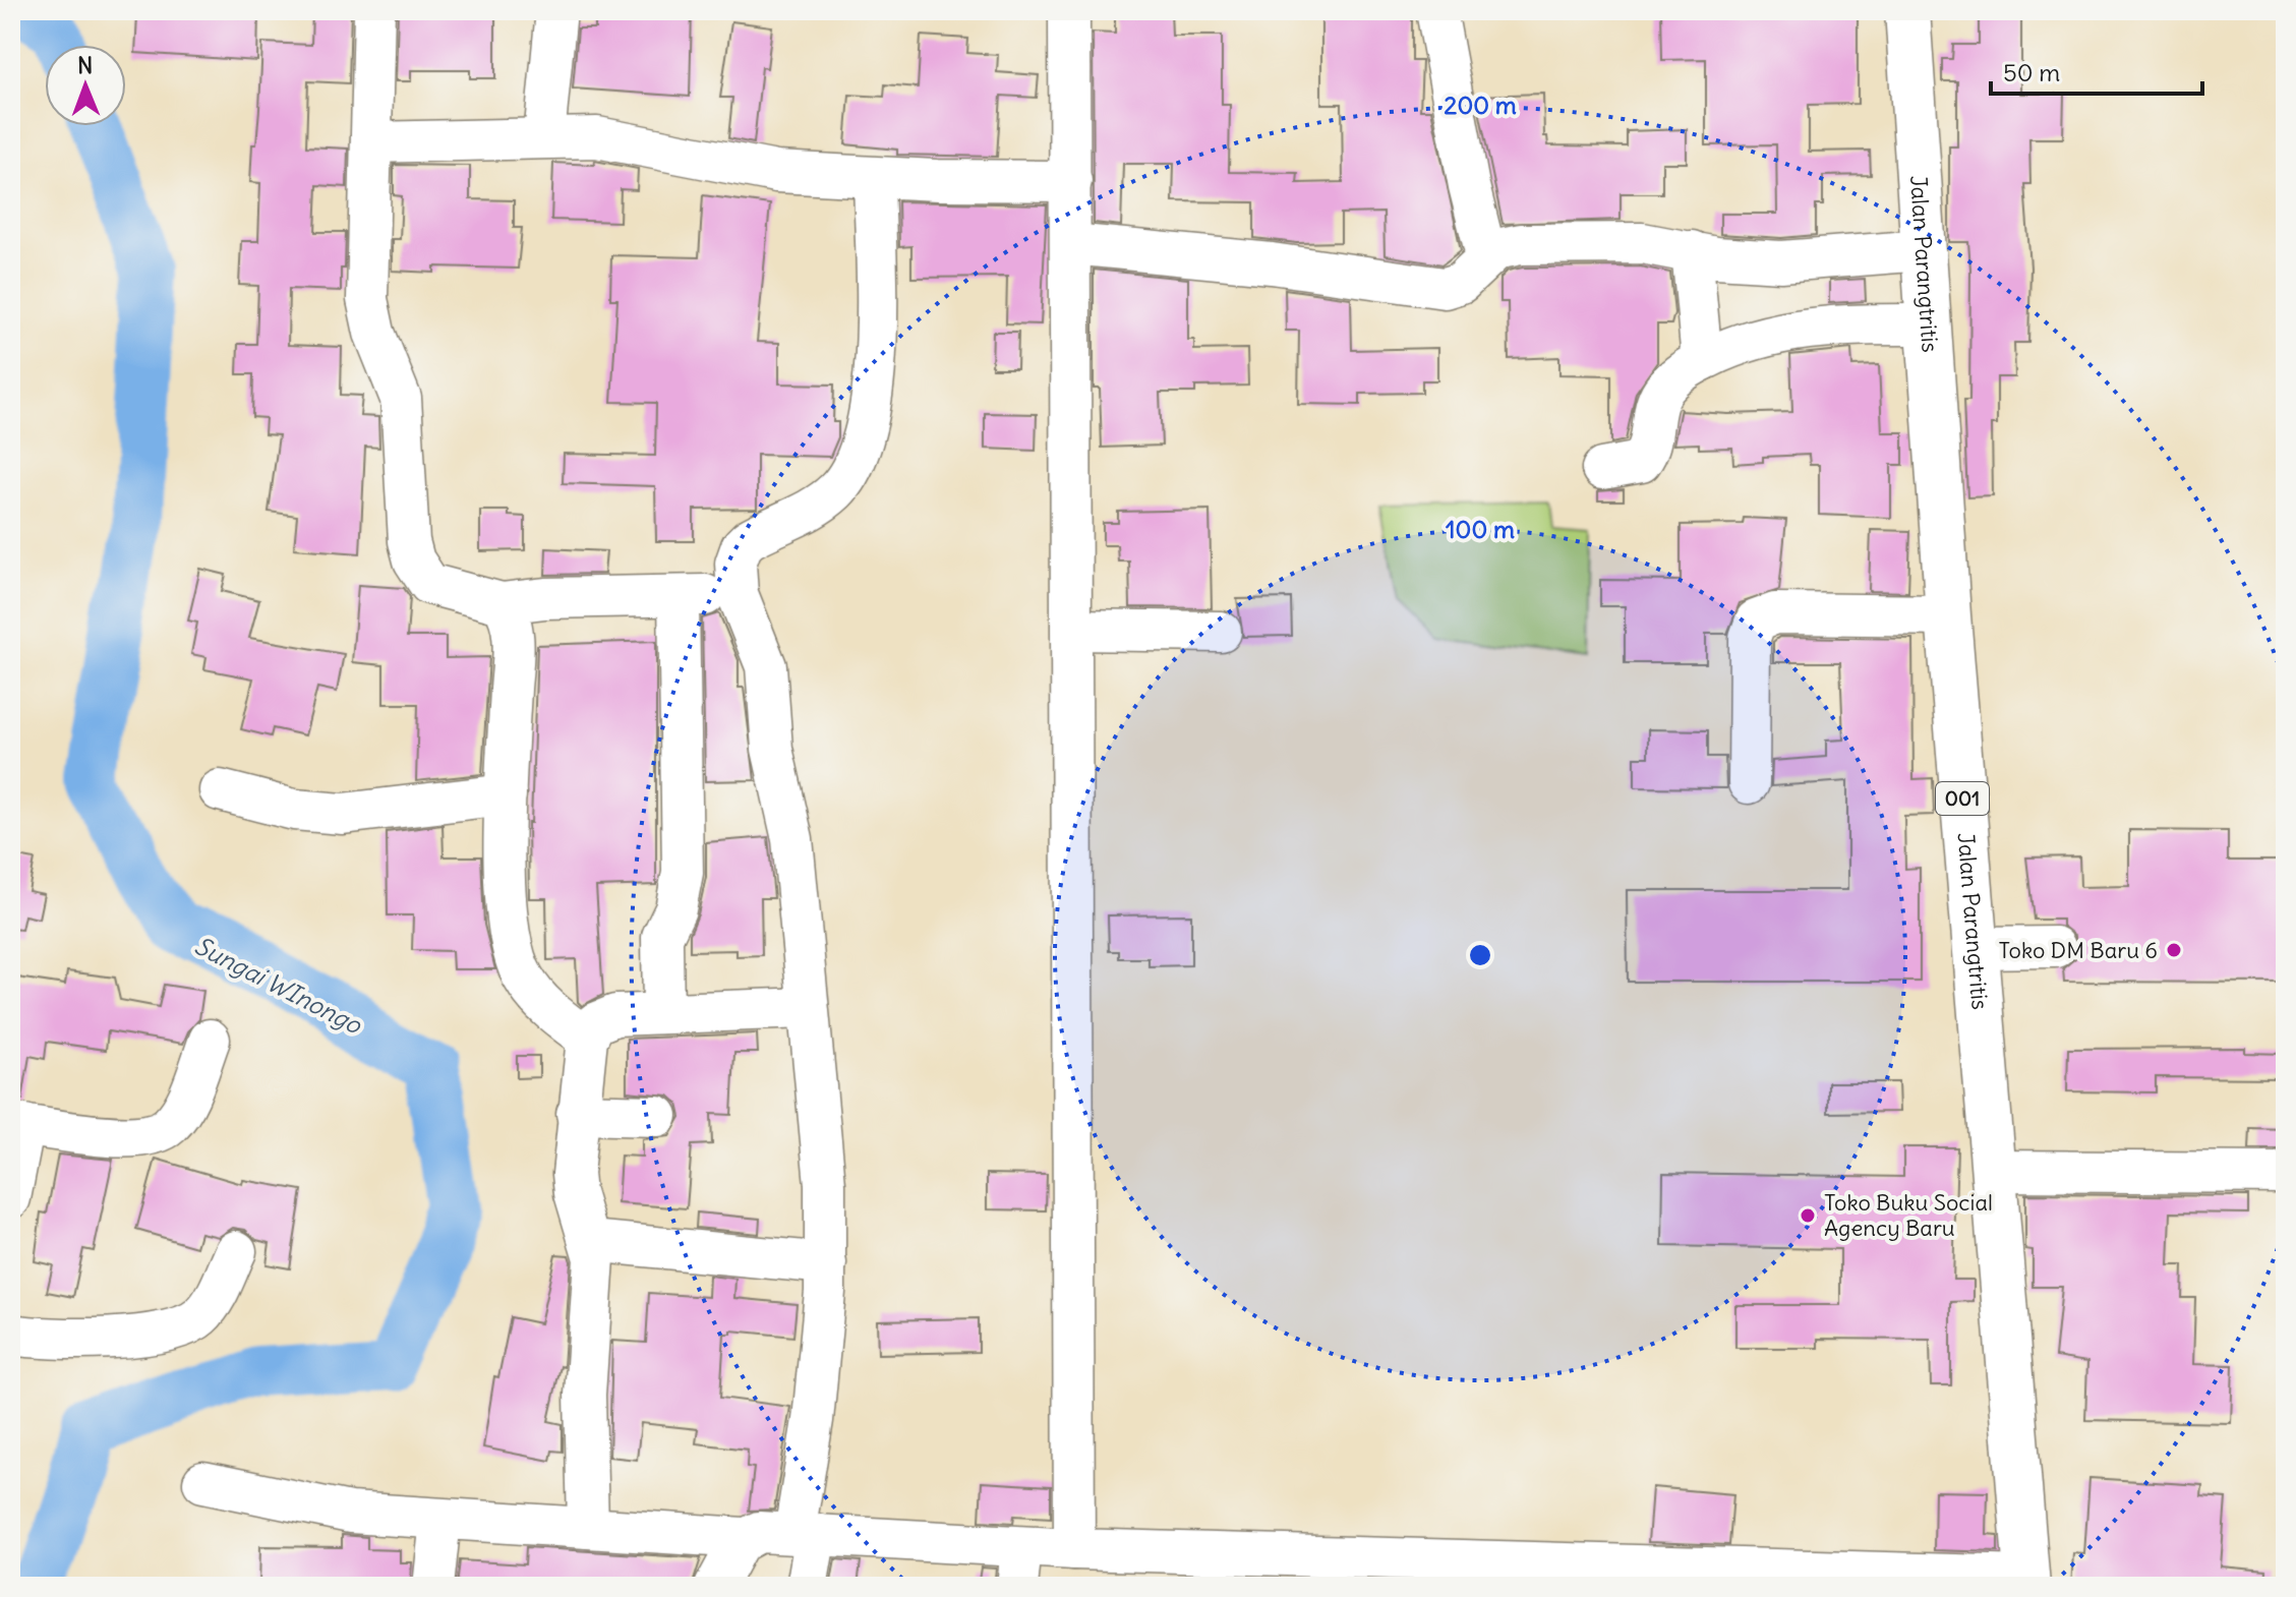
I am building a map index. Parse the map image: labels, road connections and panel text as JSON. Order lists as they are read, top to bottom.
{
  "streets": {
    "main road": ["Jalan Parangtritis", "001"]
  },
  "water": ["Sungai WInongo"],
  "places": ["Toko DM Baru 6", "Toko Buku Social Agency Baru"],
  "scale_bar": "50 m",
  "north": "top",
  "rings": ["200 m", "100 m"]
}
